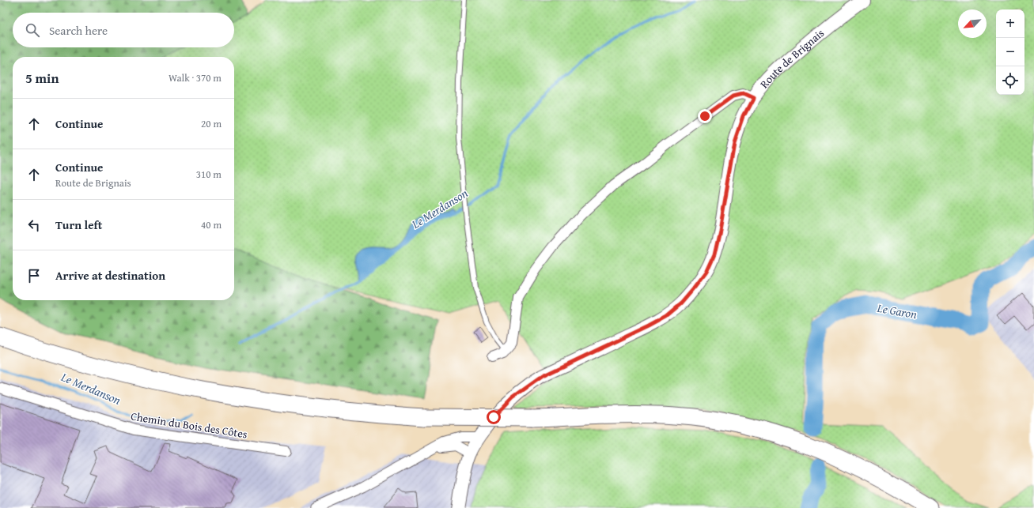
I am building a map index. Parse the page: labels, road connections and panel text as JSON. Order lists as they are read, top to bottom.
{
  "streets": {
    "street": ["Route de Brignais", "Chemin du Bois des Côtes"]
  },
  "water": ["Le Merdanson", "Le Garon"],
  "north": "bottom left",
  "page": {
    "map_buttons": ["+", "−"],
    "search": "Search here",
    "heading": ["5 min", "Walk · 370 m"],
    "list": [
      ["Continue", "20 m"],
      ["Continue", "Route de Brignais", "310 m"],
      ["Turn left", "40 m"],
      "Arrive at destination"
    ]
  }
}
